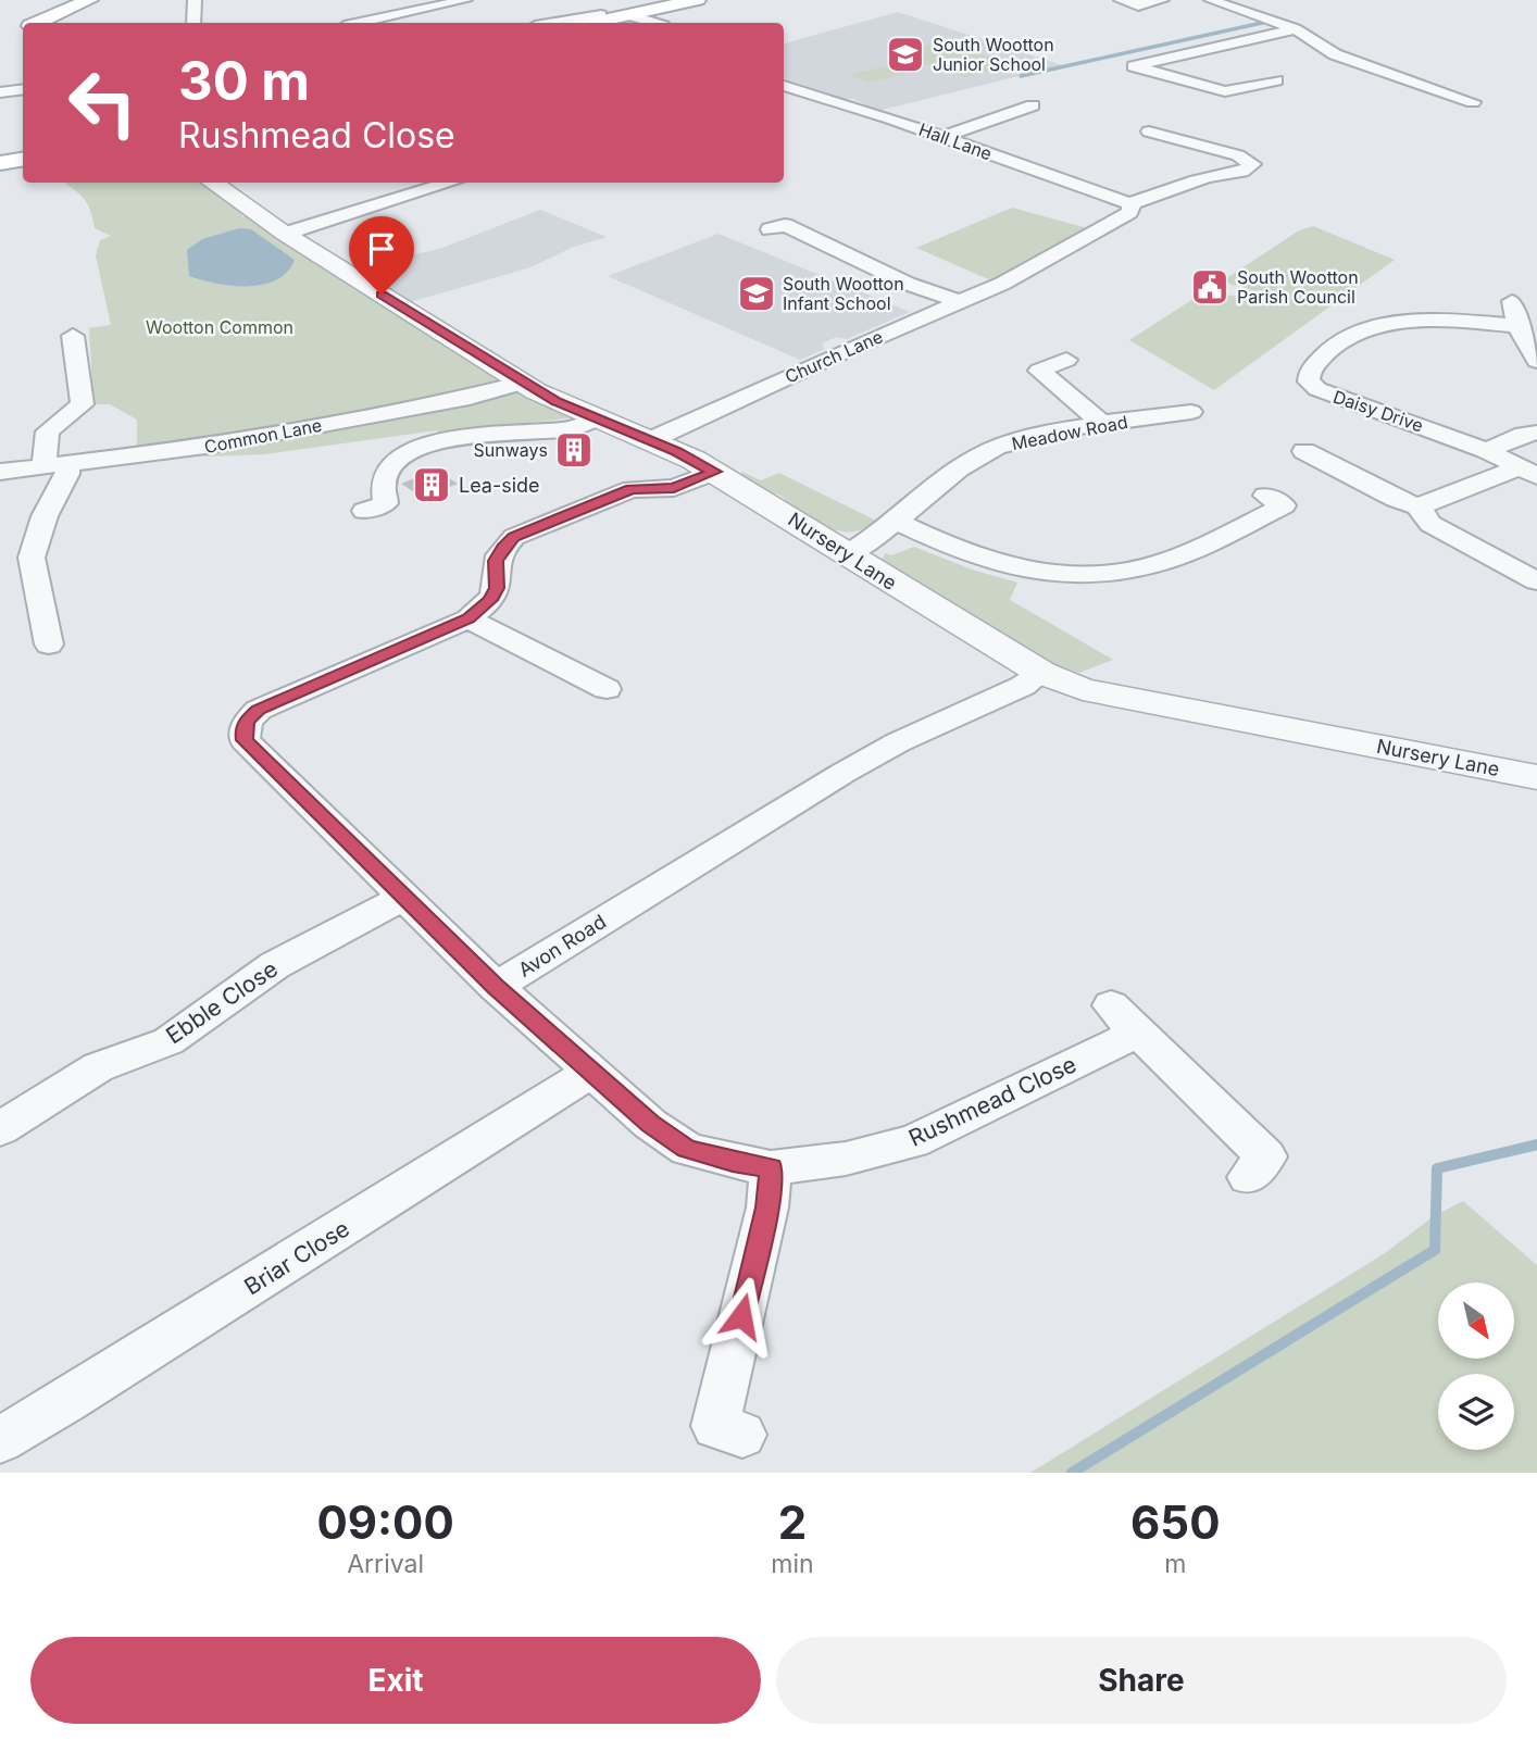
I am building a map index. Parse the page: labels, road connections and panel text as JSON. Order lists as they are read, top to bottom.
{
  "streets": {
    "street": [
      "Hall Lane",
      "Church Lane",
      "Daisy Drive",
      "Meadow Road",
      "Common Lane",
      "Nursery Lane",
      "Avon Road",
      "Ebble Close",
      "Rushmead Close",
      "Briar Close"
    ]
  },
  "crossings": [
    ["Hall Lane", "Church Lane"],
    ["Church Lane", "Nursery Lane"],
    ["Meadow Road", "Nursery Lane"],
    ["Common Lane", "Nursery Lane"],
    ["Nursery Lane", "Avon Road"],
    ["Avon Road", "Rushmead Close"],
    ["Rushmead Close", "Briar Close"]
  ],
  "parks": ["Wootton Common"],
  "places": {
    "school or university": ["South Wootton Junior School", "South Wootton Infant School"],
    "public building": ["South Wootton Parish Council"],
    "building": ["Sunways", "Lea-side"]
  },
  "north": "bottom right",
  "page": {
    "turn": ["30 m", "Rushmead Close"],
    "eta": [
      "09:00",
      "Arrival",
      "2",
      "min",
      "650",
      "m"
    ],
    "buttons": ["Exit", "Share"]
  }
}
